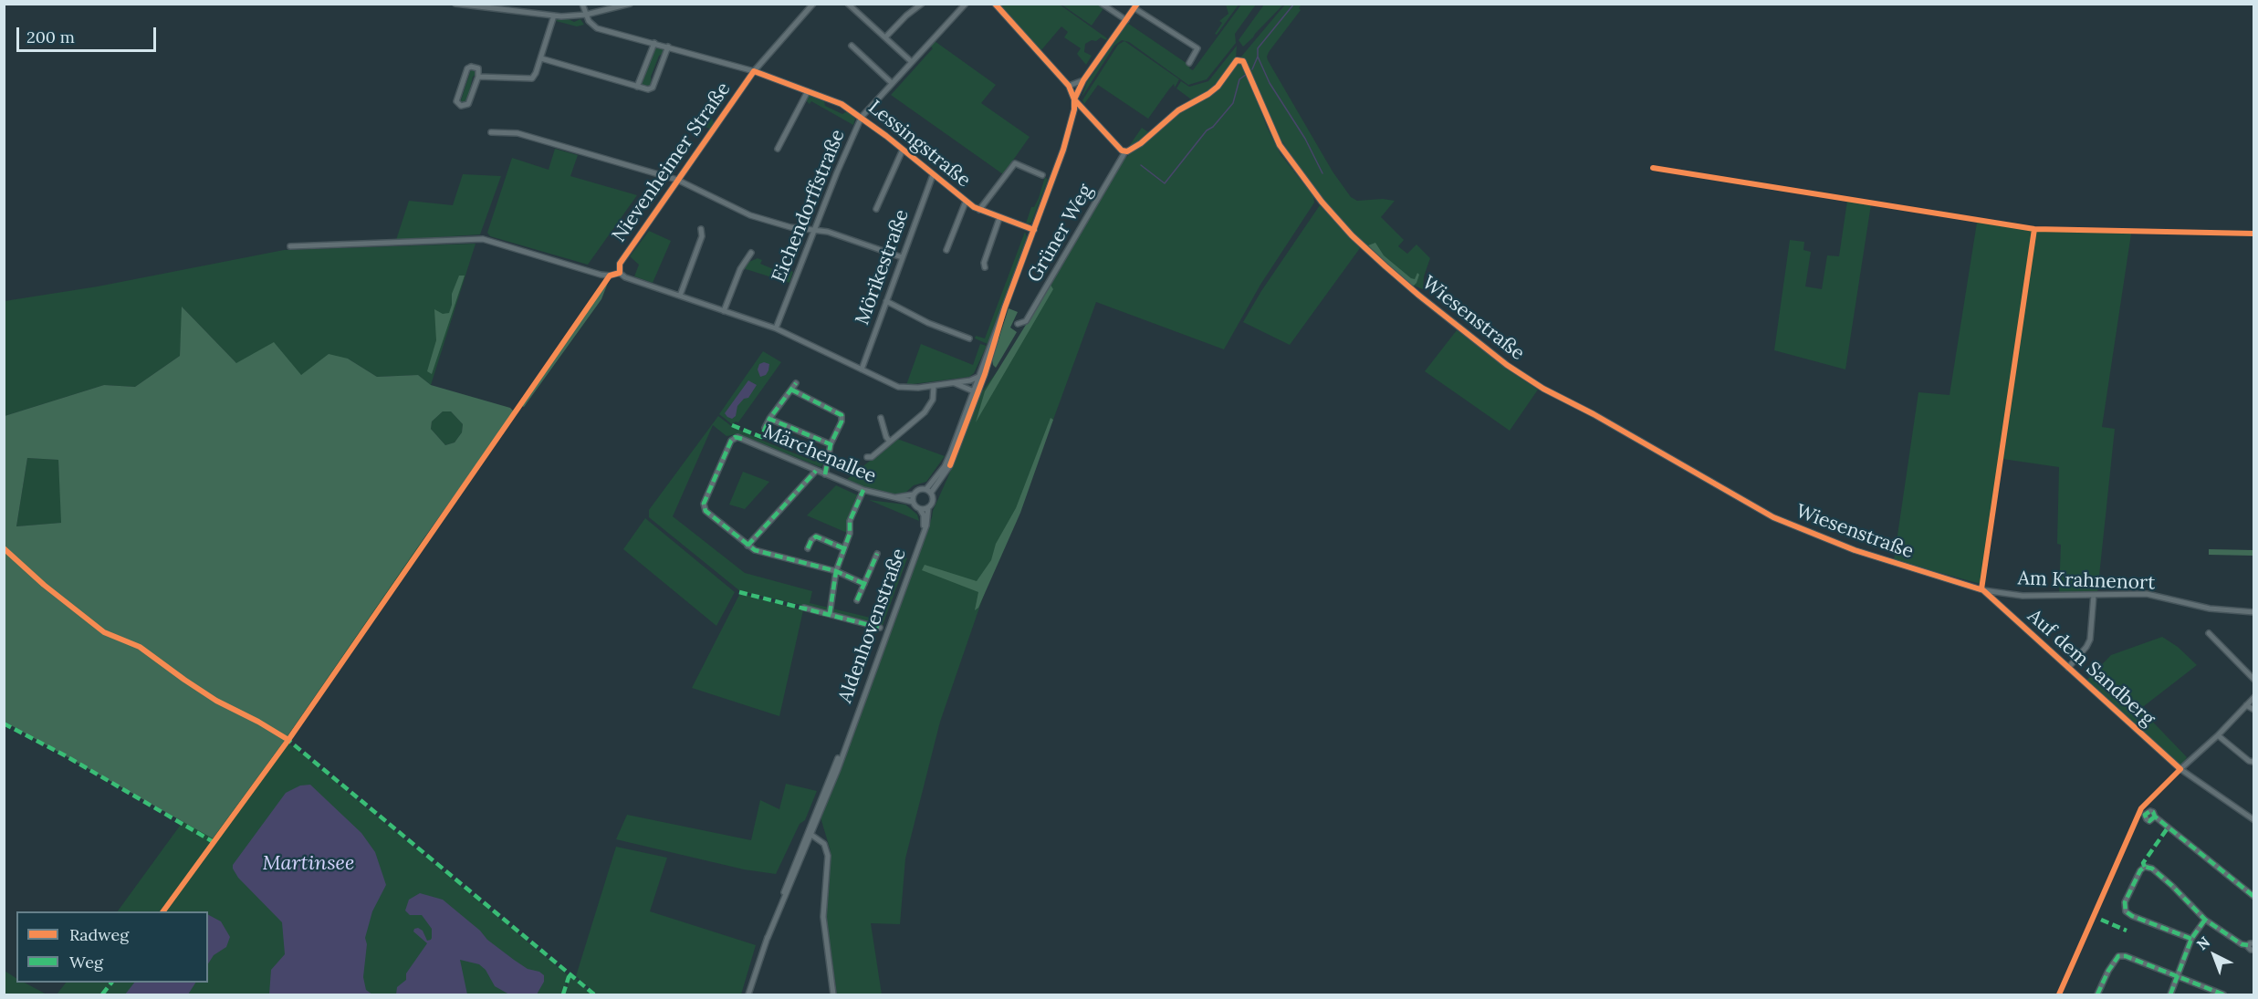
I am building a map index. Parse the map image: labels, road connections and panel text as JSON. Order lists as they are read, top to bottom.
{
  "streets": {
    "street": [
      "Lessingstraße",
      "Nievenheimer Straße",
      "Eichendorffstraße",
      "Grüner Weg",
      "Mörikestraße",
      "Wiesenstraße",
      "Märchenallee",
      "Am Krahnenort",
      "Aldenhovenstraße",
      "Auf dem Sandberg"
    ]
  },
  "crossings": [
    ["Lessingstraße", "Nievenheimer Straße"],
    ["Lessingstraße", "Eichendorffstraße"],
    ["Lessingstraße", "Mörikestraße"],
    ["Grüner Weg", "Wiesenstraße"],
    ["Wiesenstraße", "Am Krahnenort"],
    ["Wiesenstraße", "Auf dem Sandberg"],
    ["Märchenallee", "Aldenhovenstraße"],
    ["Am Krahnenort", "Auf dem Sandberg"]
  ],
  "water": ["Martinsee"],
  "legend": ["Radweg", "Weg"],
  "scale_bar": "200 m",
  "north": "top left"
}
